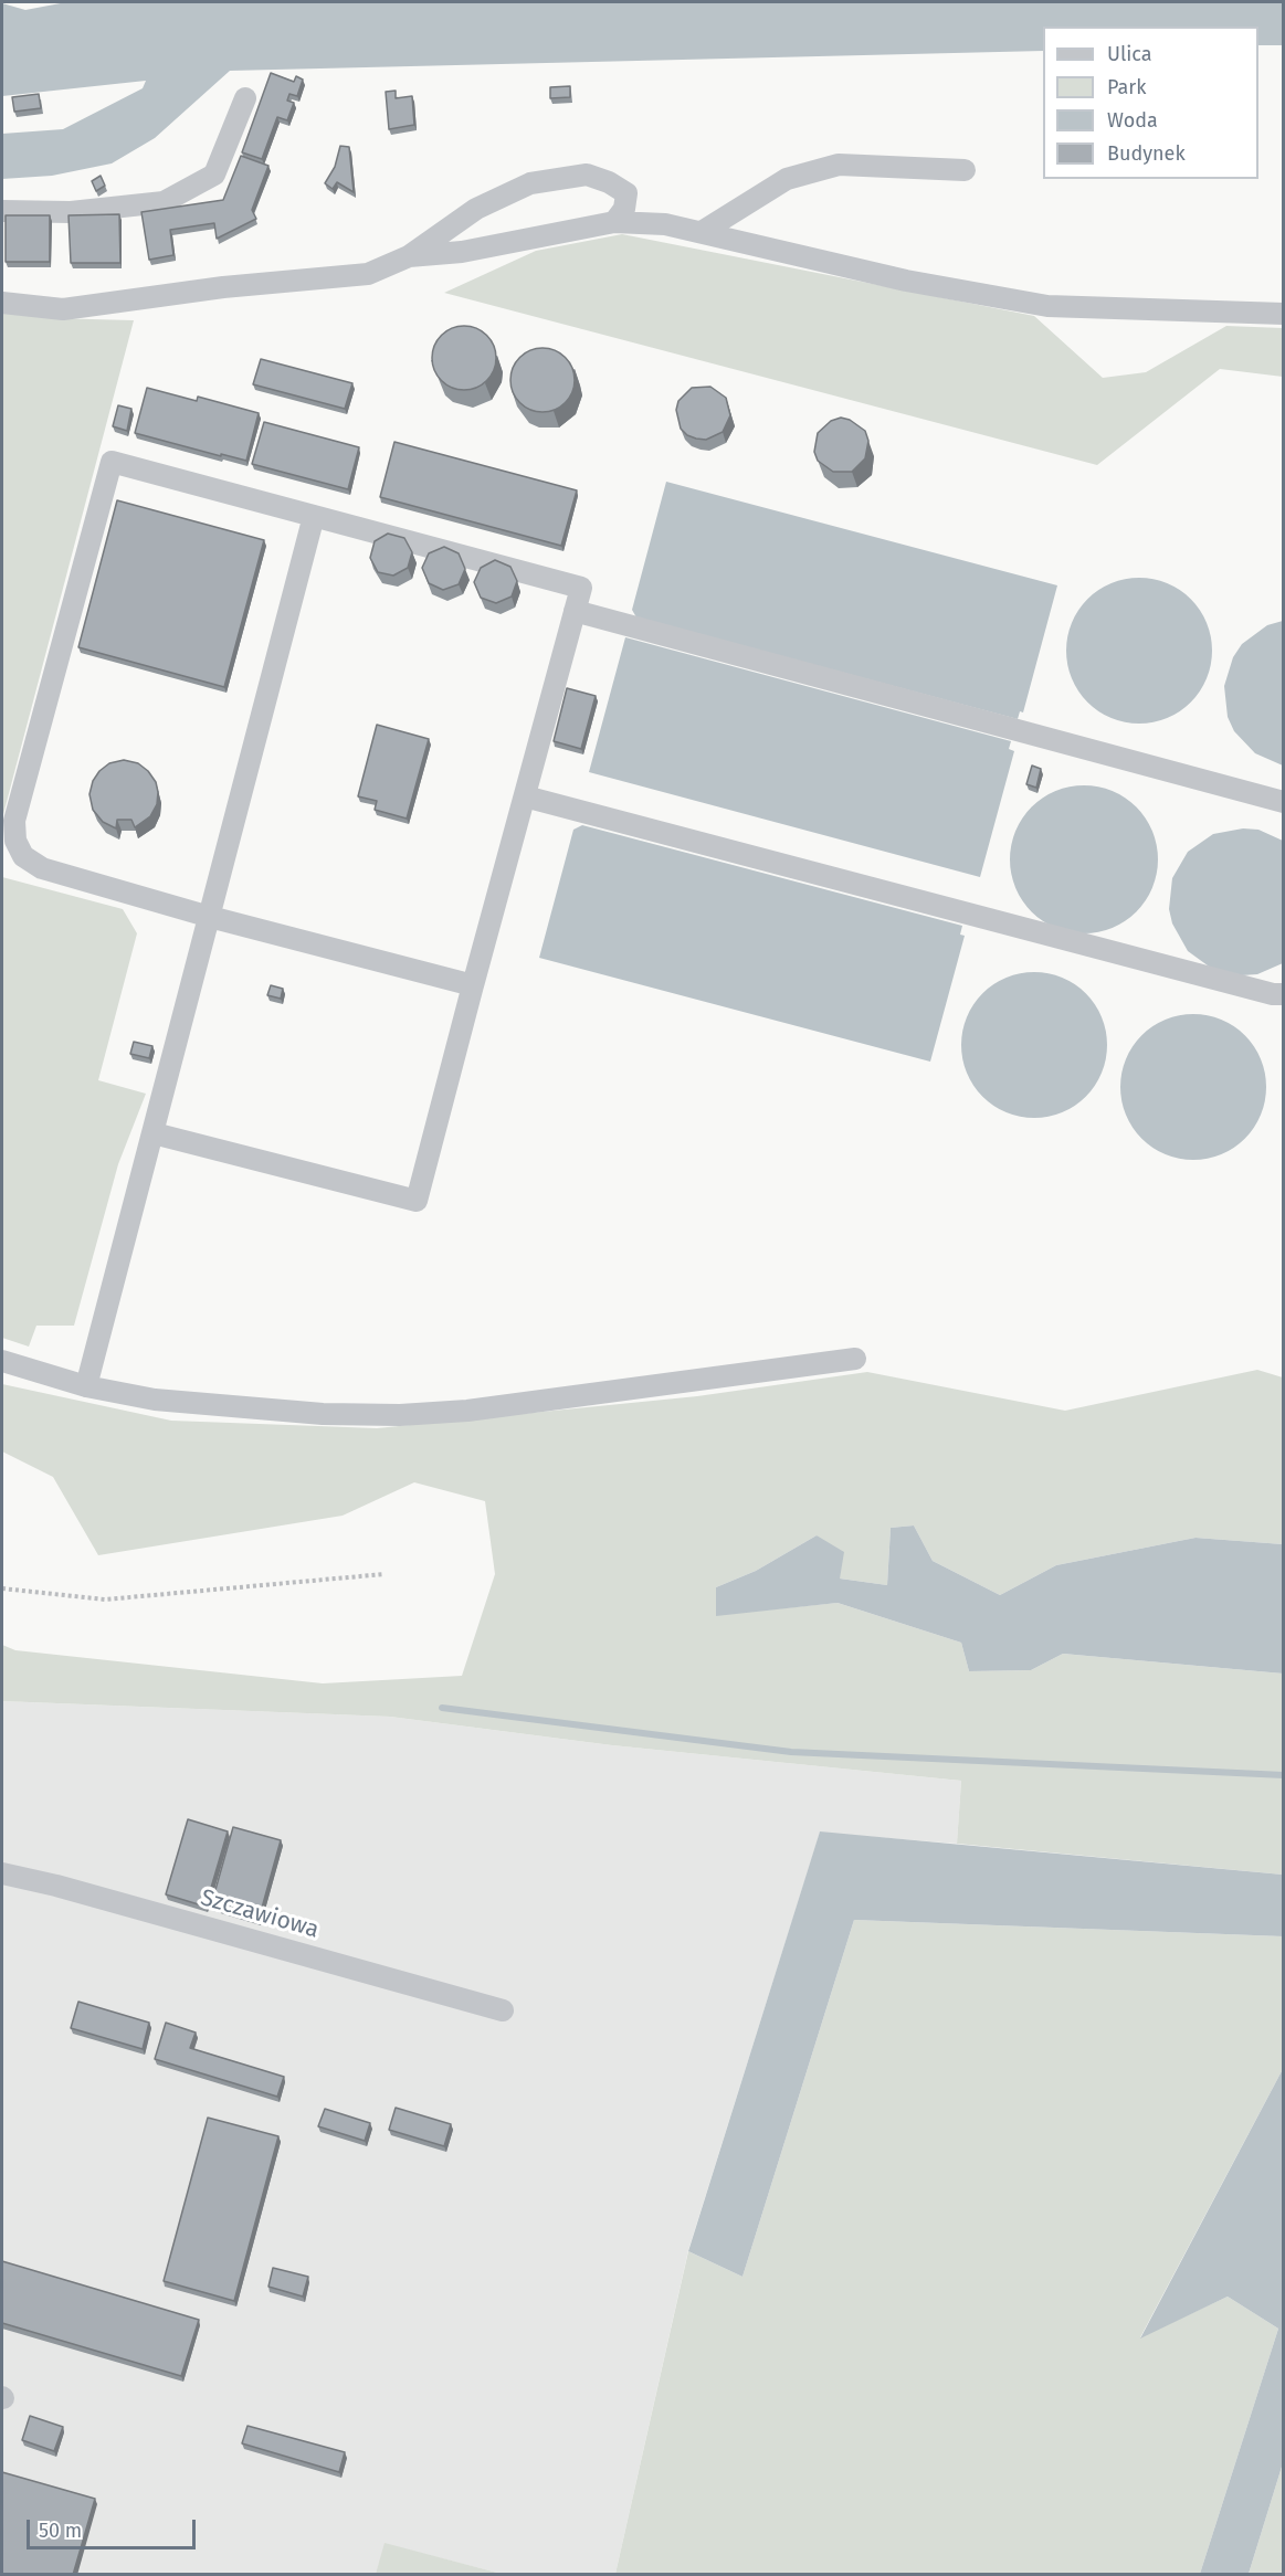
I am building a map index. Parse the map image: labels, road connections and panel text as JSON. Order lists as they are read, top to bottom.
{
  "streets": {
    "lane": ["Szczawiowa"]
  },
  "legend": [
    "Ulica",
    "Park",
    "Woda",
    "Budynek"
  ],
  "scale_bar": "50 m"
}
